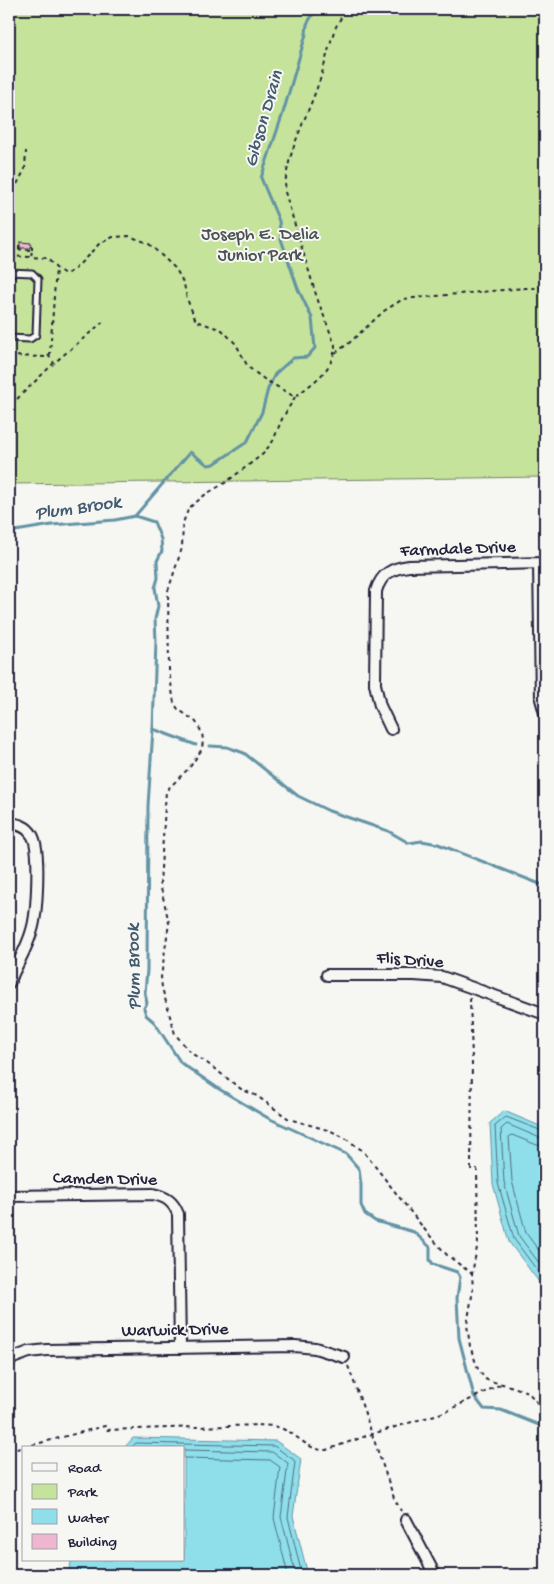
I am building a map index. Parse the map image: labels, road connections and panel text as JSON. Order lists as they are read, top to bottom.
{
  "streets": {
    "street": [
      "Farmdale Drive",
      "Flis Drive",
      "Camden Drive",
      "Warwick Drive"
    ]
  },
  "crossings": [
    ["Camden Drive", "Warwick Drive"]
  ],
  "water": ["Gibson Drain", "Plum Brook"],
  "parks": ["Joseph E. Delia Junior Park"],
  "legend": [
    "Road",
    "Park",
    "Water",
    "Building"
  ]
}
